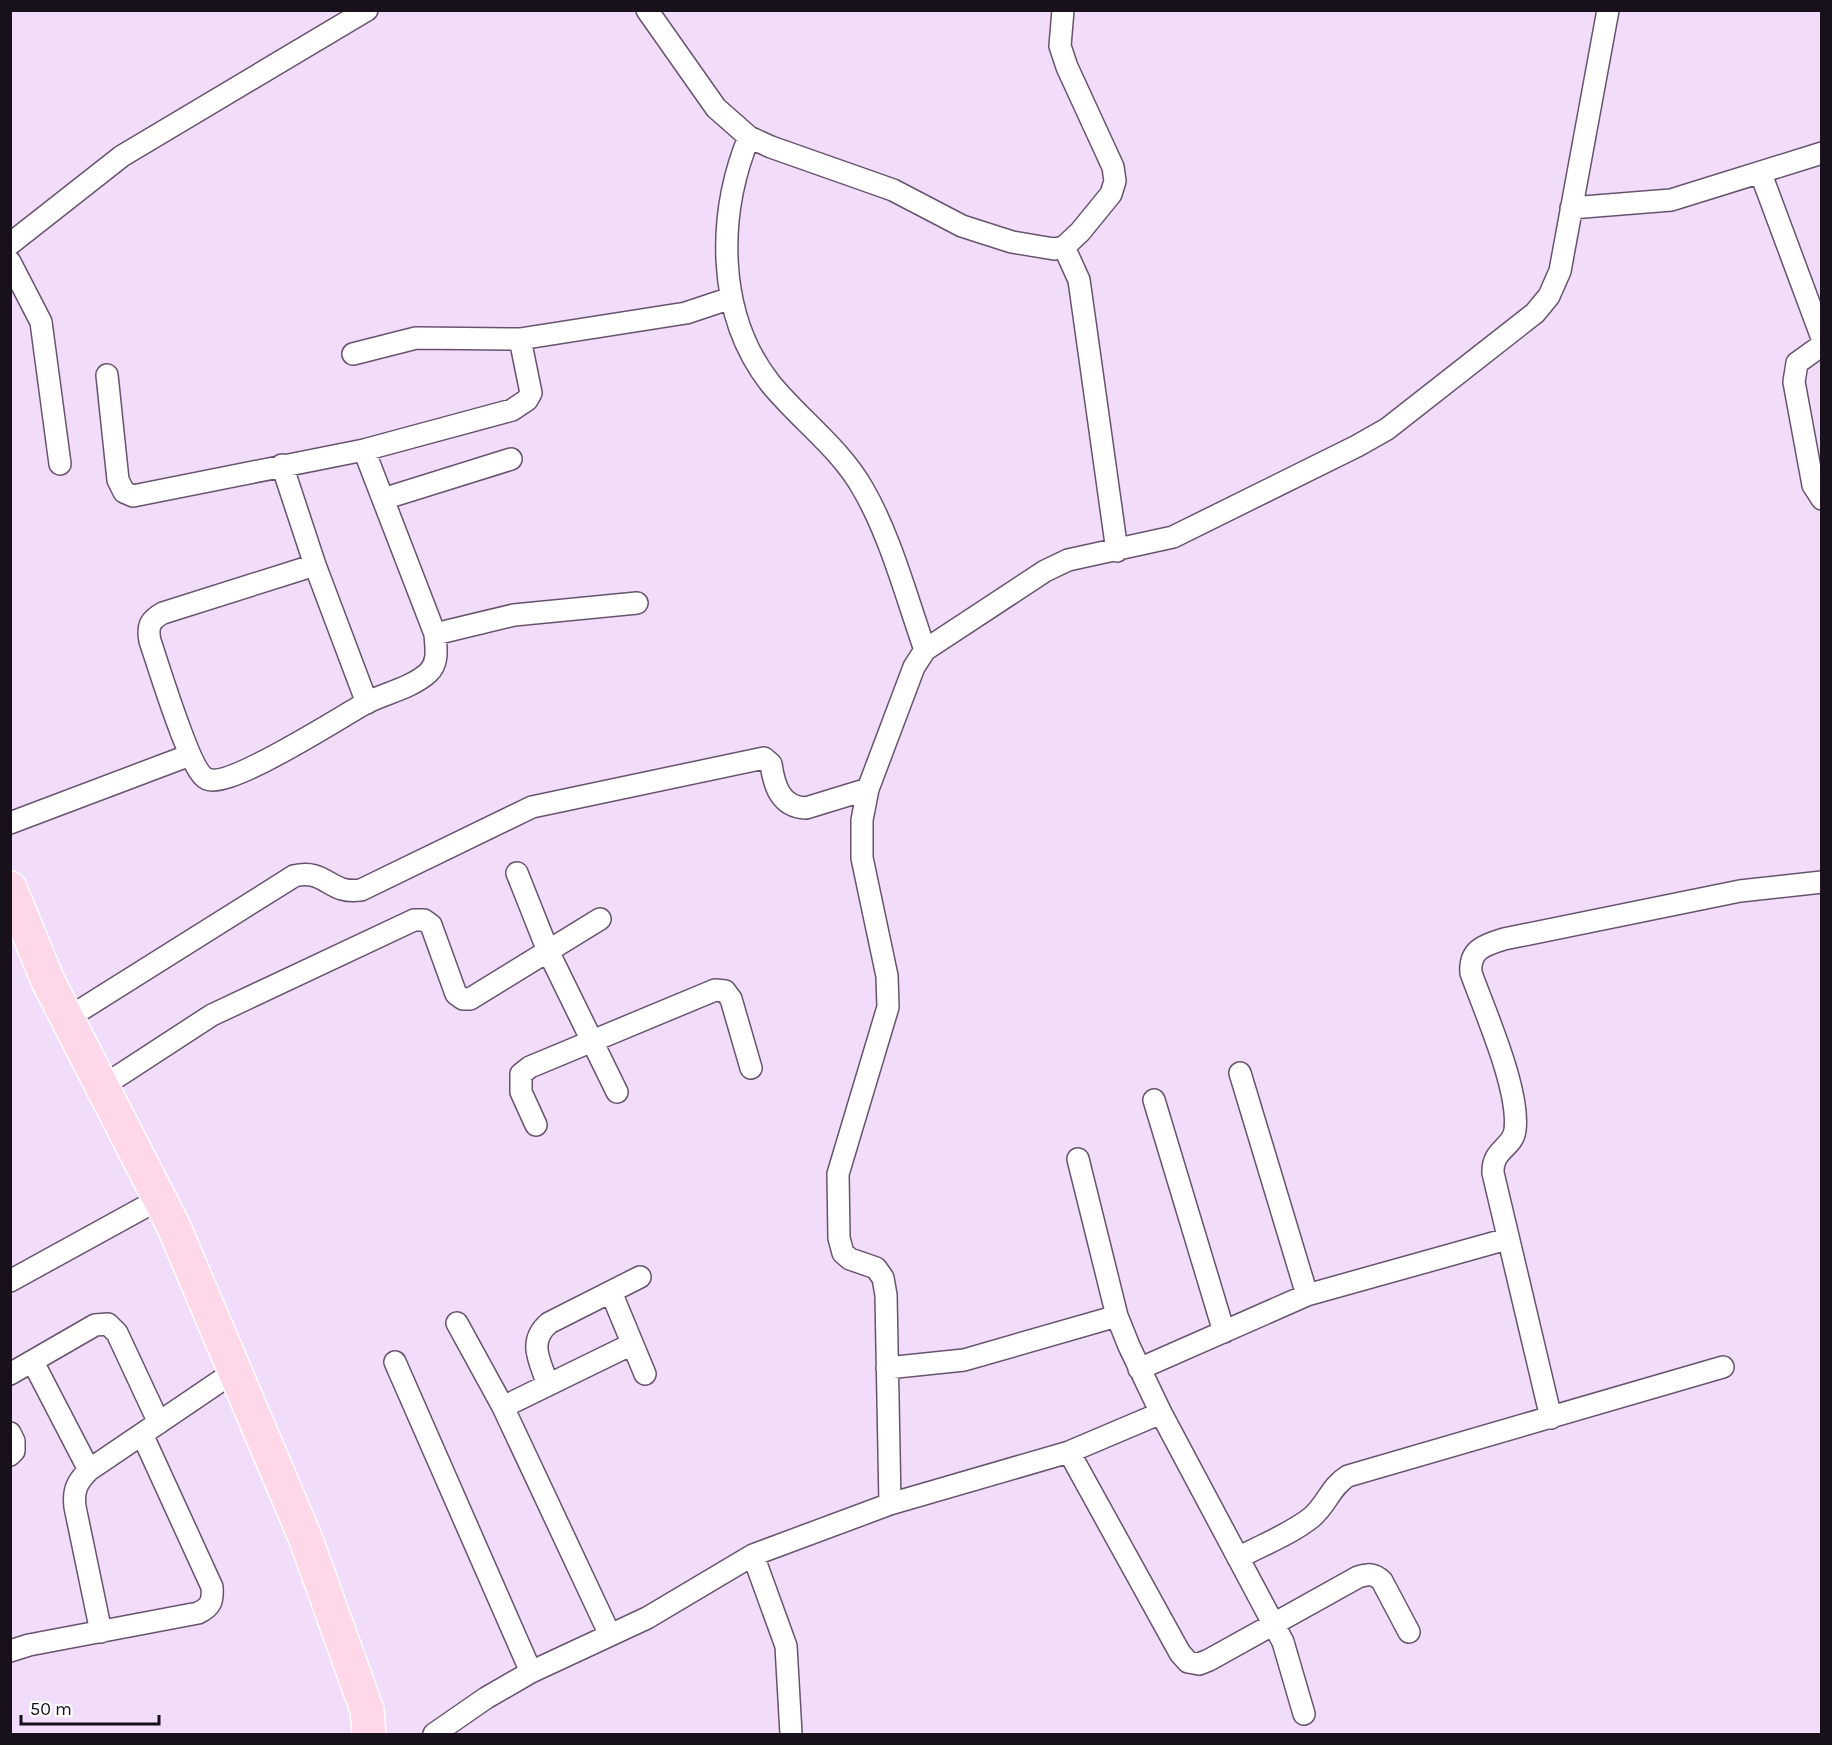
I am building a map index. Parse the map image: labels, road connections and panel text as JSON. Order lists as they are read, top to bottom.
{
  "scale_bar": "50 m"
}
